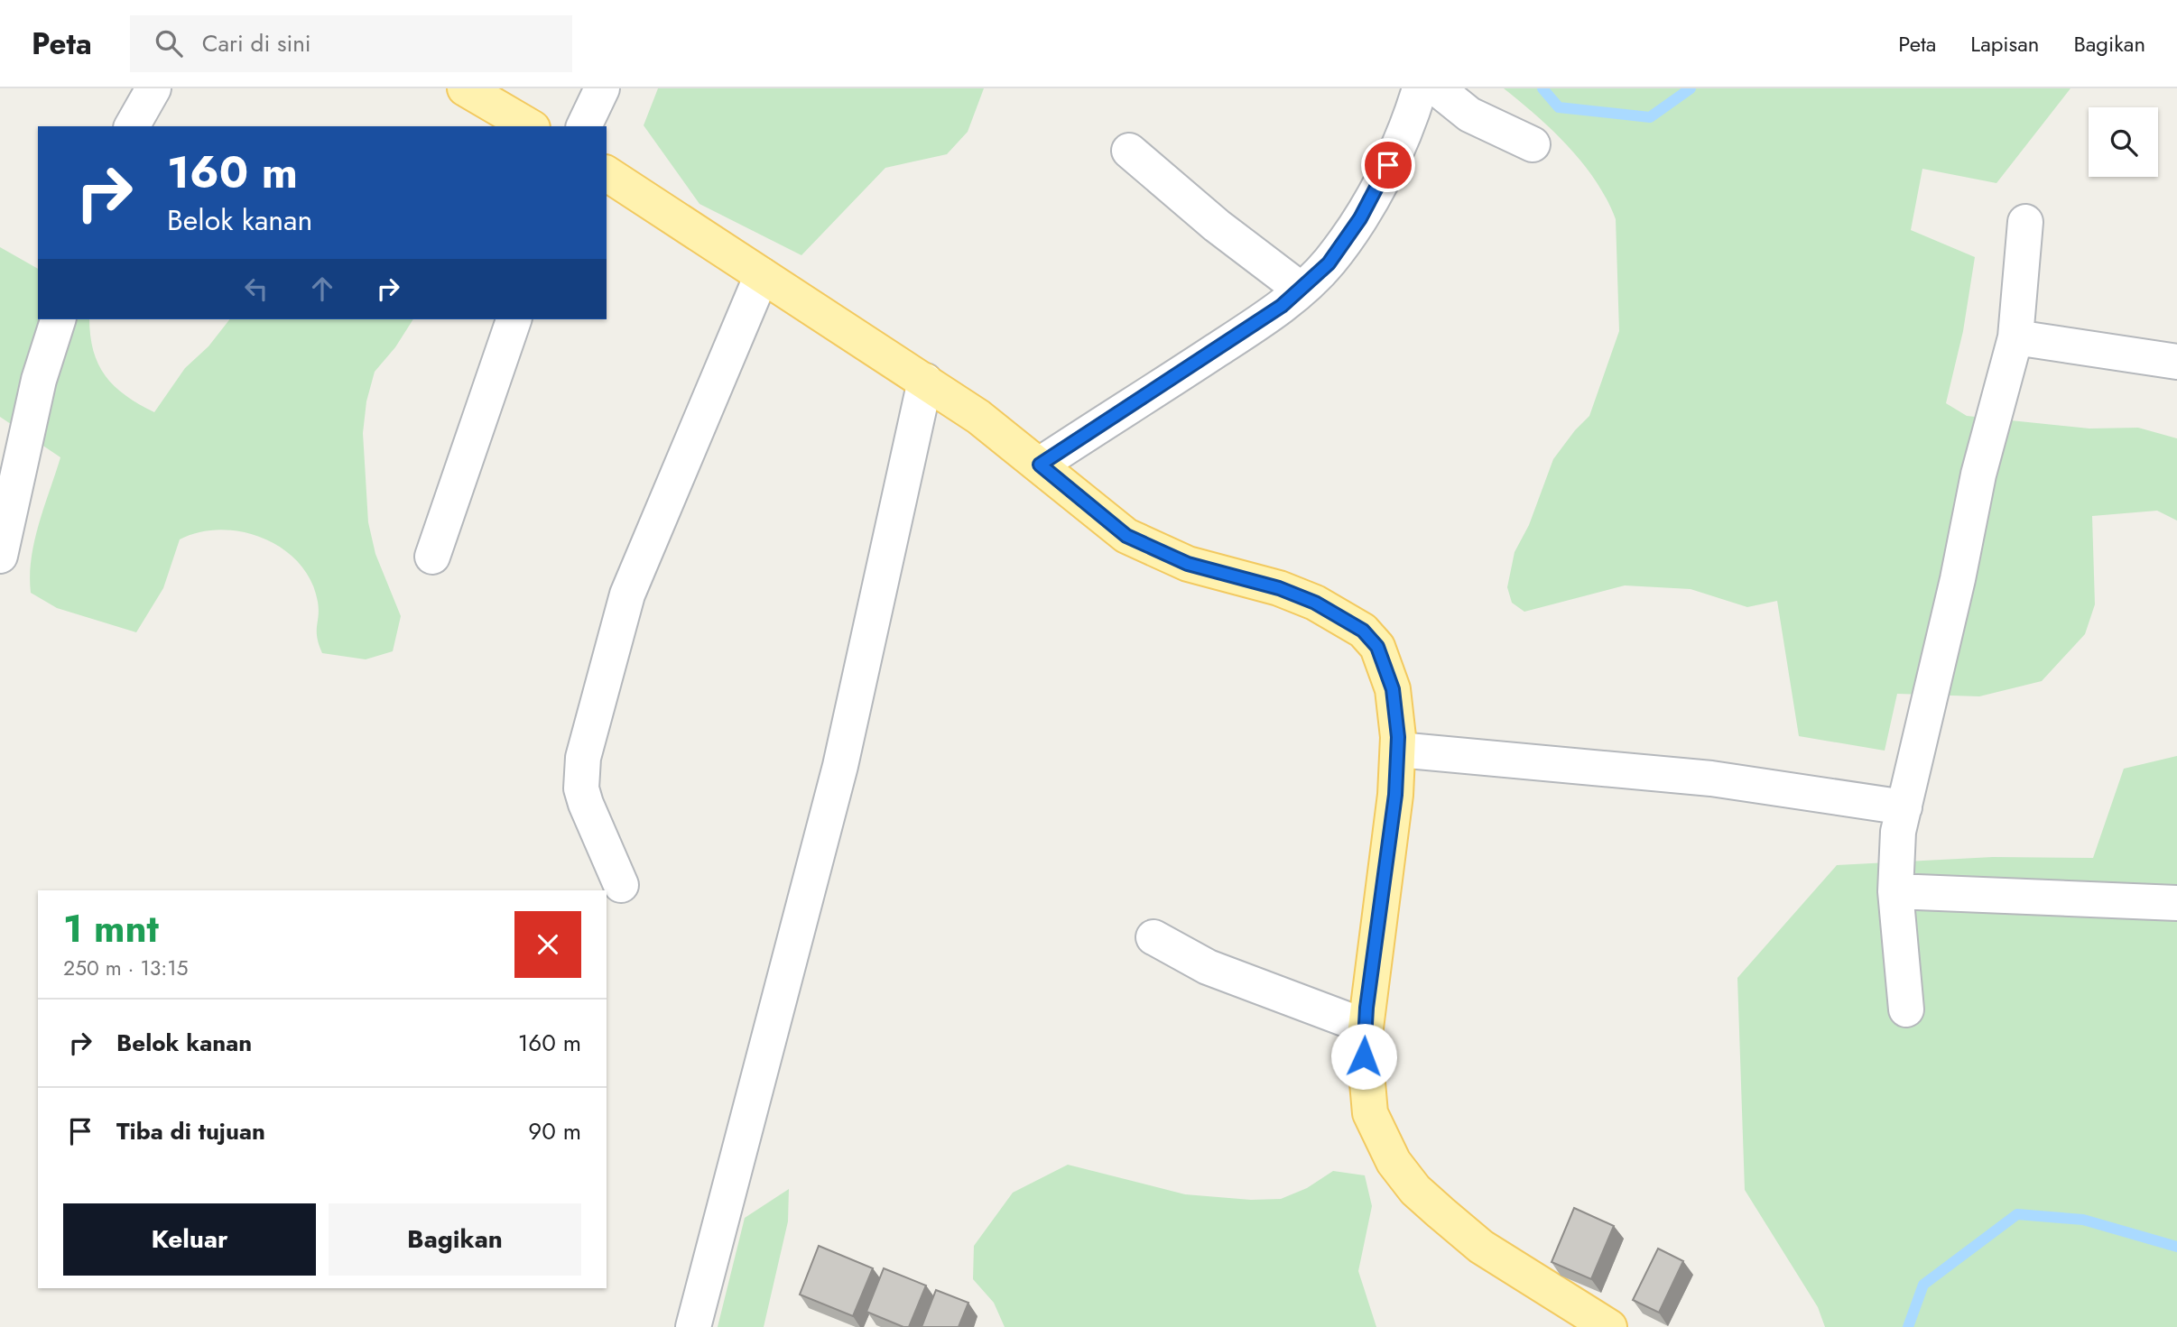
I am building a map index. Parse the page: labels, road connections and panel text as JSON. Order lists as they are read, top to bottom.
{
  "page": {
    "header": "Peta",
    "search": "Cari di sini",
    "nav": ["Peta", "Lapisan", "Bagikan"],
    "turn": ["160 m", "Belok kanan"],
    "heading": ["1 mnt", "250 m · 13:15"],
    "list": [
      {
        "name": "Belok kanan",
        "value": "160 m"
      },
      {
        "name": "Tiba di tujuan",
        "value": "90 m"
      }
    ],
    "buttons": ["Keluar", "Bagikan"]
  }
}
